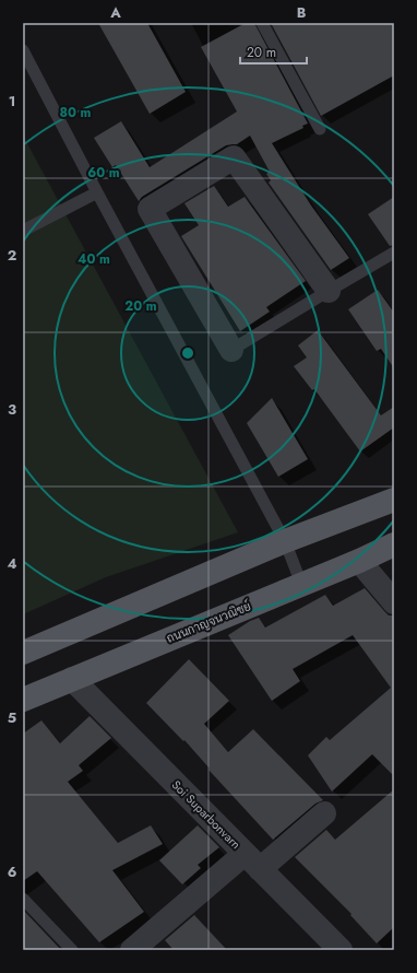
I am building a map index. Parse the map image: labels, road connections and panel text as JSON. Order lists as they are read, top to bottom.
{
  "streets": {
    "main road": ["ถนนกาญจนวณิชย์"],
    "street": ["Soi Suparbonvarn"]
  },
  "crossings": [
    ["ถนนกาญจนวณิชย์", "Soi Suparbonvarn"]
  ],
  "scale_bar": "20 m",
  "grid": {
    "columns": ["A", "B"],
    "rows": [
      "1",
      "2",
      "3",
      "4",
      "5",
      "6"
    ]
  },
  "rings": [
    "80 m",
    "60 m",
    "40 m",
    "20 m"
  ]
}
